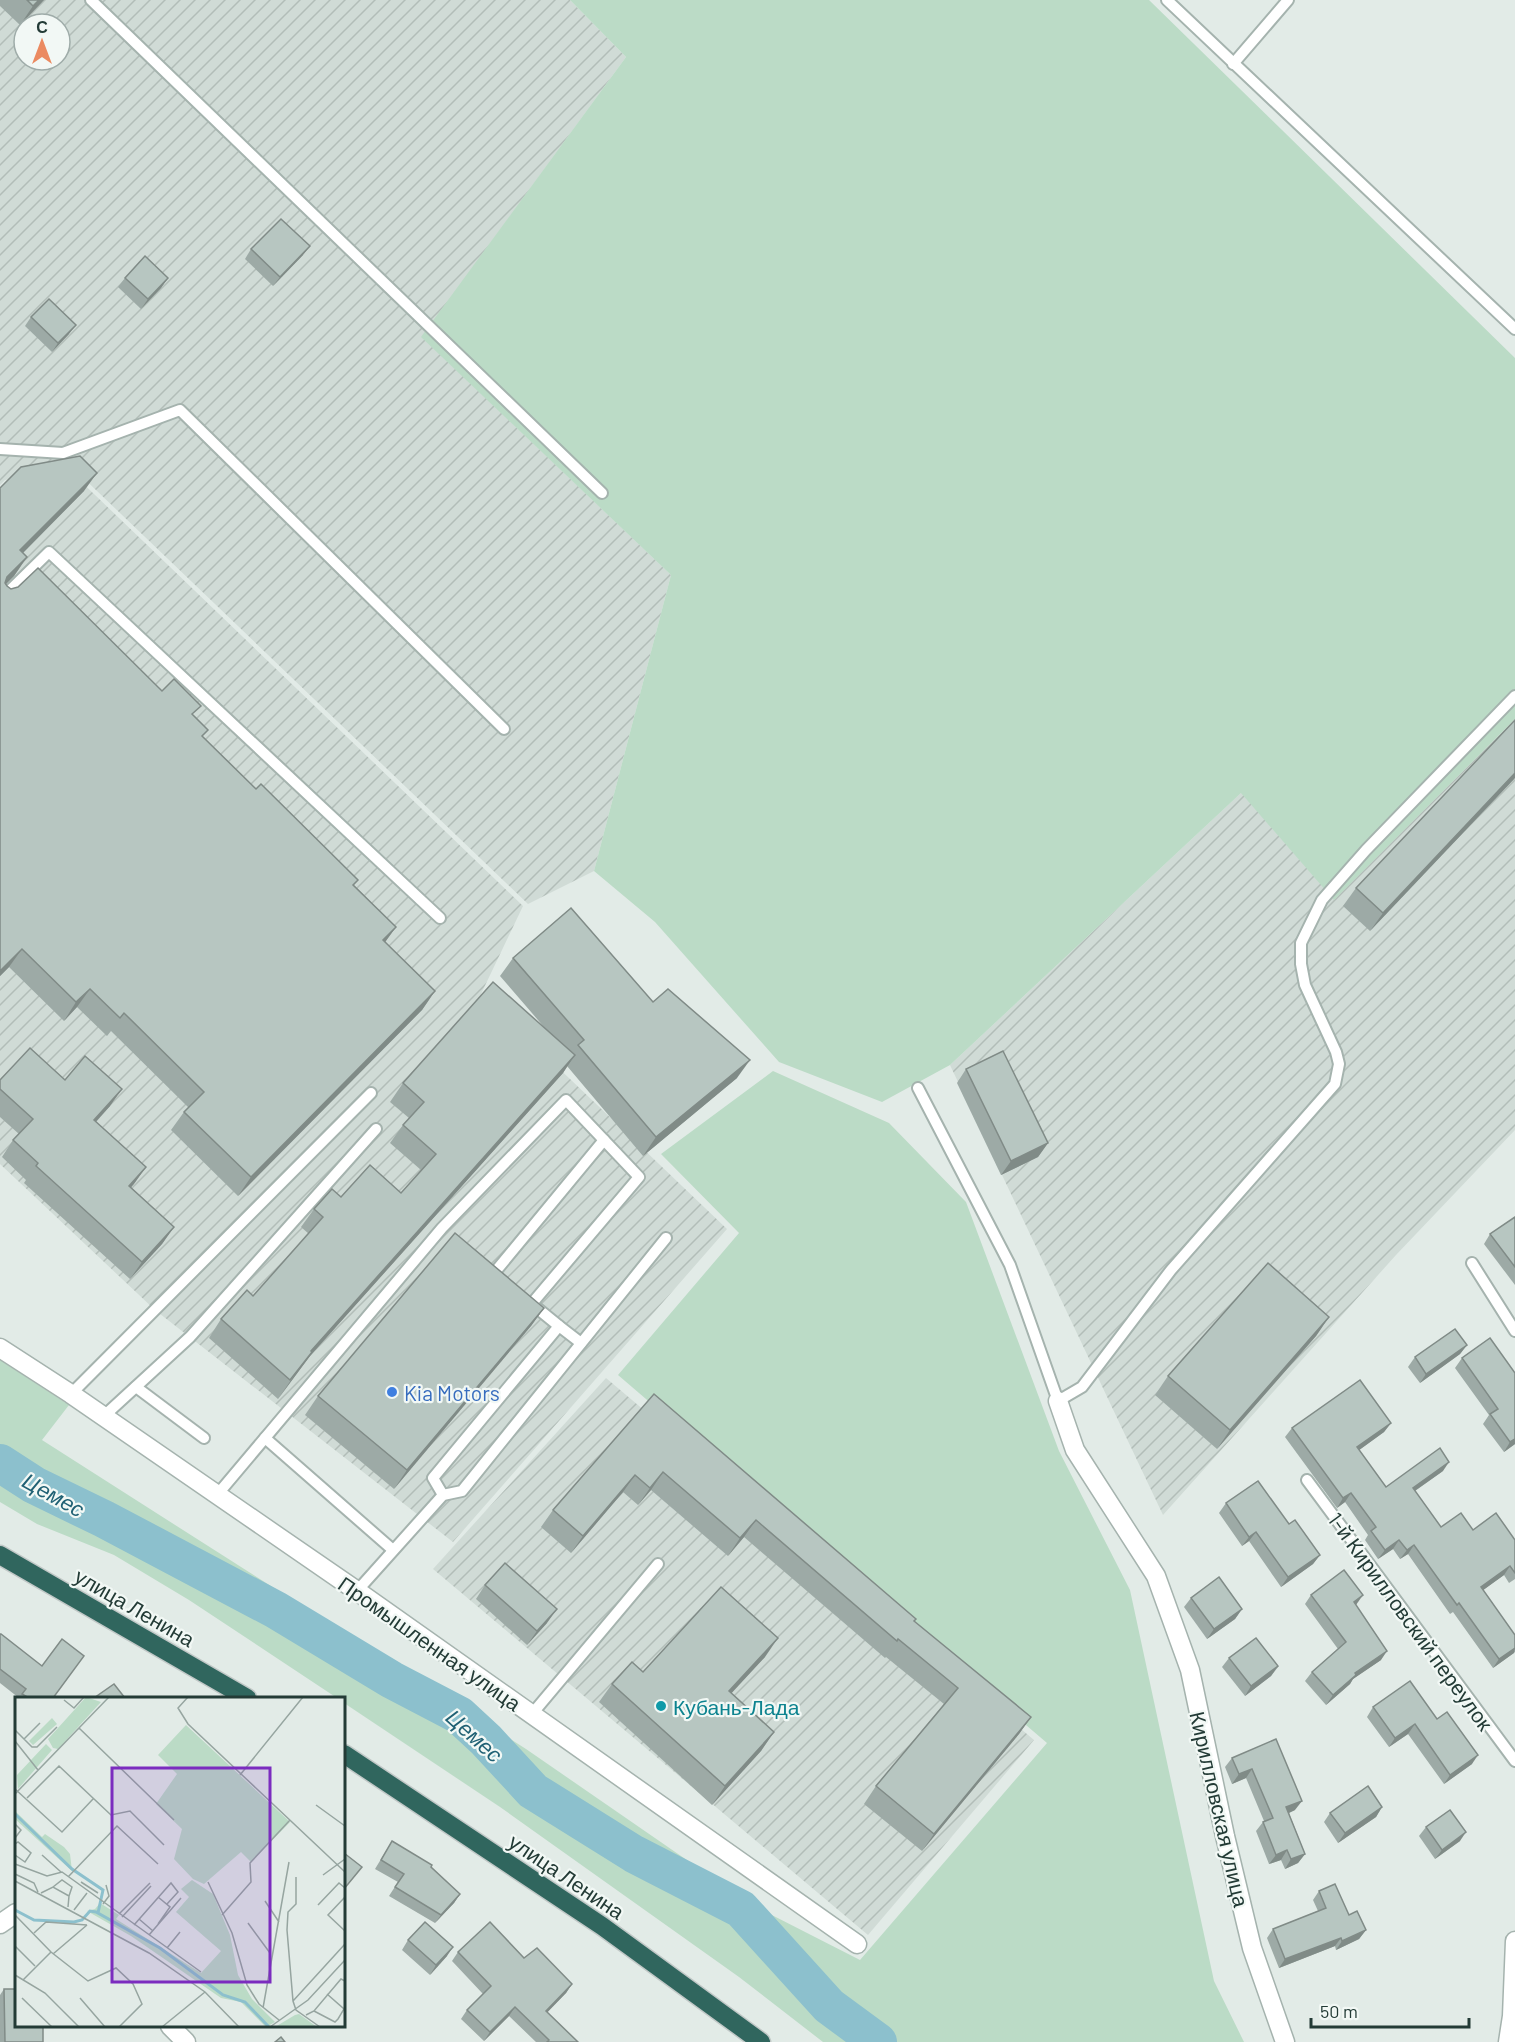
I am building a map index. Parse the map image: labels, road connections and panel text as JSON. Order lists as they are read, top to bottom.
{
  "streets": {
    "highway": ["улица Ленина"],
    "street": ["Промышленная улица", "Кирилловская улица"],
    "lane": ["1-й Кирилловский переулок"]
  },
  "water": ["Цемес"],
  "places": ["Kia Motors", "Кубань-Лада"],
  "scale_bar": "50 m",
  "north": "top"
}
